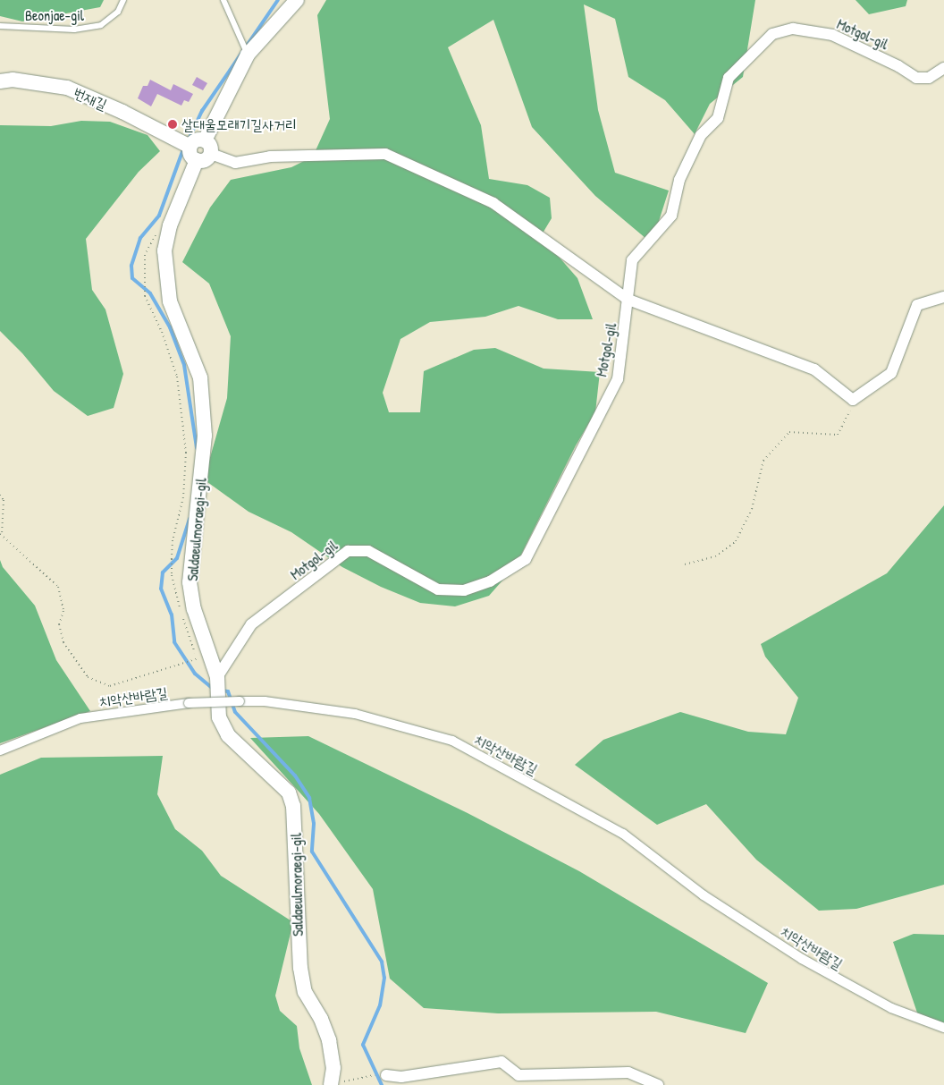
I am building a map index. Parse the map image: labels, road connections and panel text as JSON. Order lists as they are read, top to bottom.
{
  "streets": {
    "street": [
      "Motgol-gil",
      "번재길",
      "Saldaeulmoraegi-gil",
      "치악산바람길"
    ],
    "lane": ["Beonjae-gil"]
  },
  "crossings": [
    ["Motgol-gil", "Saldaeulmoraegi-gil"],
    ["번재길", "Saldaeulmoraegi-gil"]
  ],
  "places": ["살대울모래기길사거리"]
}
